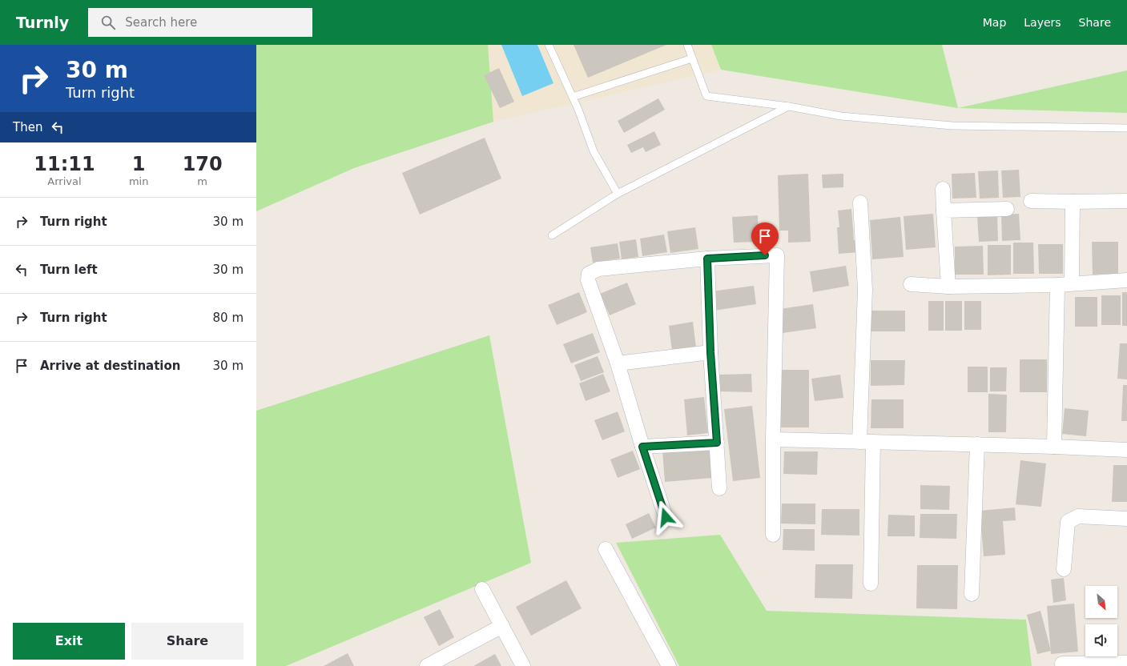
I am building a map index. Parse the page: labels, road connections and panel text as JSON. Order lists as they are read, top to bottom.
{
  "north": "bottom right",
  "page": {
    "header": "Turnly",
    "search": "Search here",
    "nav": ["Map", "Layers", "Share"],
    "turn": ["30 m", "Turn right"],
    "then": "Then",
    "eta": [
      "11:11",
      "Arrival",
      "1",
      "min",
      "170",
      "m"
    ],
    "list": [
      {
        "name": "Turn right",
        "value": "30 m"
      },
      {
        "name": "Turn left",
        "value": "30 m"
      },
      {
        "name": "Turn right",
        "value": "80 m"
      },
      {
        "name": "Arrive at destination",
        "value": "30 m"
      }
    ],
    "buttons": ["Exit", "Share"]
  }
}
